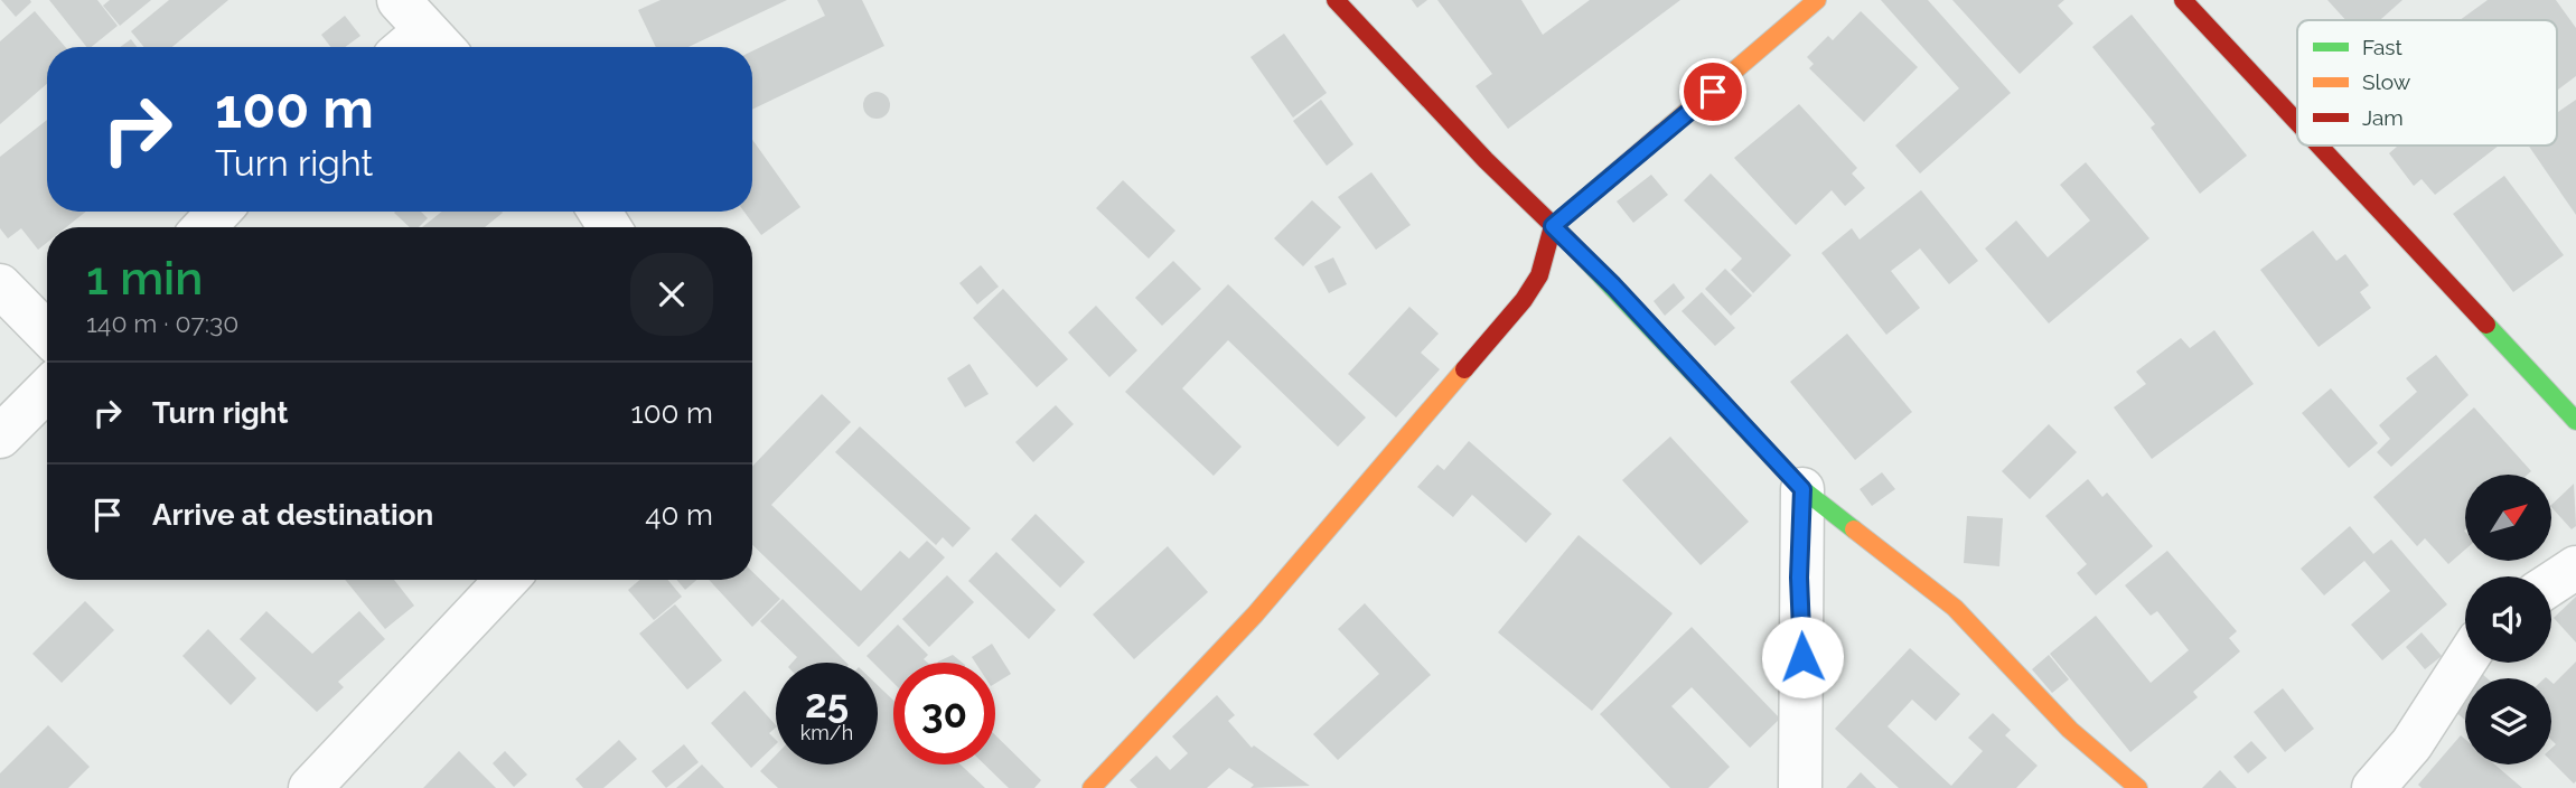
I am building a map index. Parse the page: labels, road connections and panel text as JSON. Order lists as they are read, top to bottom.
{
  "legend": ["Fast", "Slow", "Jam"],
  "north": "top right",
  "page": {
    "turn": ["100 m", "Turn right"],
    "heading": ["1 min", "140 m · 07:30"],
    "list": [
      {
        "name": "Turn right",
        "value": "100 m"
      },
      {
        "name": "Arrive at destination",
        "value": "40 m"
      }
    ],
    "speed": "25 km/h",
    "limit": "30"
  }
}
